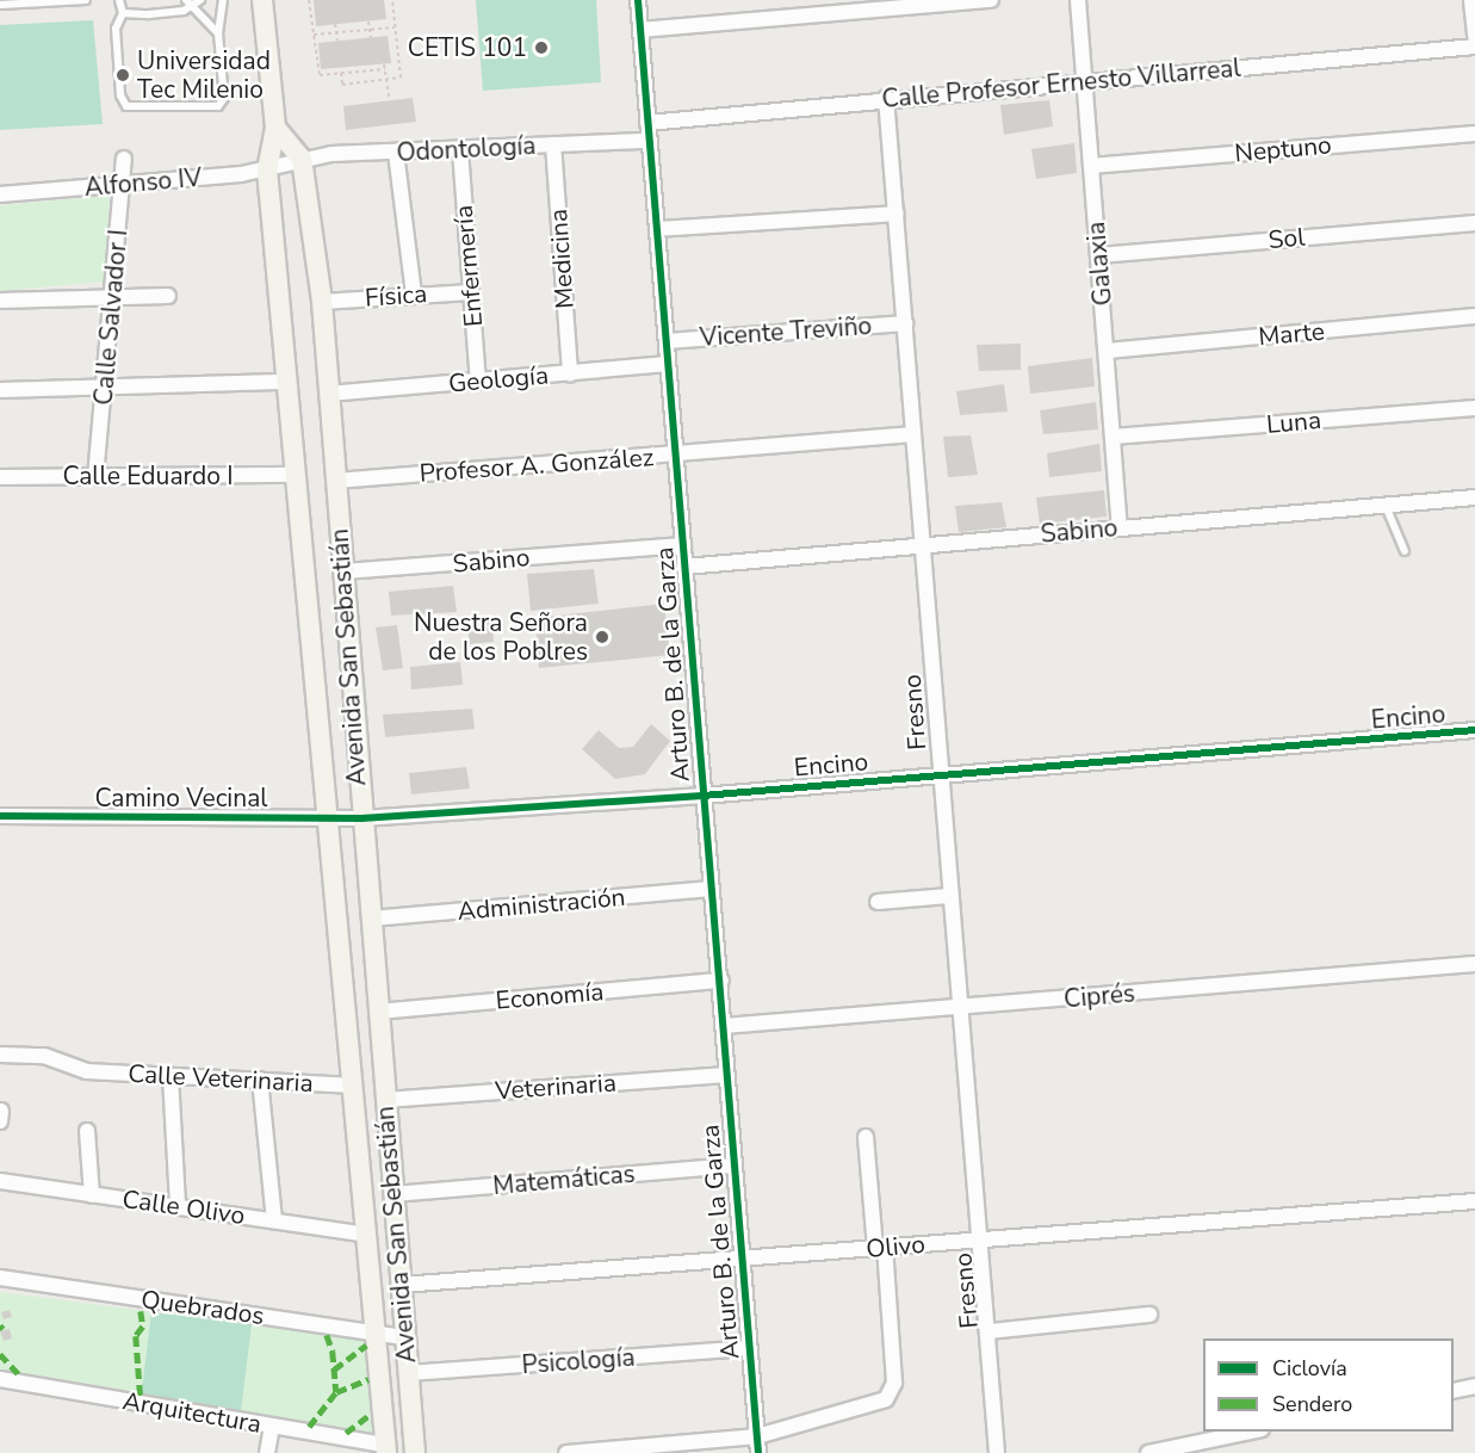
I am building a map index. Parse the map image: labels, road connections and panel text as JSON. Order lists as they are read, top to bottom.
{
  "streets": {
    "main road": ["Avenida San Sebastián"],
    "street": [
      "Calle Profesor Ernesto Villarreal",
      "Odontología",
      "Neptuno",
      "Alfonso IV",
      "Sol",
      "Medicina",
      "Galaxia",
      "Enfermería",
      "Física",
      "Calle Salvador I",
      "Vicente Treviño",
      "Marte",
      "Geología",
      "Luna",
      "Profesor A. González",
      "Calle Eduardo I",
      "Sabino",
      "Arturo B. de la Garza",
      "Fresno",
      "Encino",
      "Camino Vecinal",
      "Administración",
      "Economía",
      "Ciprés",
      "Calle Veterinaria",
      "Veterinaria",
      "Matemáticas",
      "Calle Olivo",
      "Olivo",
      "Quebrados",
      "Psicología",
      "Arquitectura"
    ]
  },
  "crossings": [
    ["Calle Profesor Ernesto Villarreal", "Galaxia"],
    ["Calle Profesor Ernesto Villarreal", "Arturo B. de la Garza"],
    ["Calle Profesor Ernesto Villarreal", "Fresno"],
    ["Odontología", "Alfonso IV"],
    ["Odontología", "Medicina"],
    ["Odontología", "Enfermería"],
    ["Odontología", "Avenida San Sebastián"],
    ["Odontología", "Arturo B. de la Garza"],
    ["Neptuno", "Galaxia"],
    ["Alfonso IV", "Calle Salvador I"],
    ["Alfonso IV", "Avenida San Sebastián"],
    ["Sol", "Galaxia"],
    ["Medicina", "Geología"],
    ["Galaxia", "Marte"],
    ["Galaxia", "Luna"],
    ["Galaxia", "Sabino"],
    ["Enfermería", "Física"],
    ["Enfermería", "Geología"],
    ["Física", "Avenida San Sebastián"],
    ["Calle Salvador I", "Calle Eduardo I"],
    ["Vicente Treviño", "Arturo B. de la Garza"],
    ["Vicente Treviño", "Fresno"],
    ["Geología", "Avenida San Sebastián"],
    ["Geología", "Arturo B. de la Garza"],
    ["Profesor A. González", "Avenida San Sebastián"],
    ["Profesor A. González", "Arturo B. de la Garza"],
    ["Profesor A. González", "Fresno"],
    ["Calle Eduardo I", "Avenida San Sebastián"],
    ["Sabino", "Avenida San Sebastián"],
    ["Sabino", "Arturo B. de la Garza"],
    ["Sabino", "Fresno"],
    ["Avenida San Sebastián", "Encino"],
    ["Avenida San Sebastián", "Camino Vecinal"],
    ["Avenida San Sebastián", "Administración"],
    ["Avenida San Sebastián", "Economía"],
    ["Avenida San Sebastián", "Calle Veterinaria"],
    ["Avenida San Sebastián", "Veterinaria"],
    ["Avenida San Sebastián", "Matemáticas"],
    ["Avenida San Sebastián", "Calle Olivo"],
    ["Avenida San Sebastián", "Olivo"],
    ["Avenida San Sebastián", "Quebrados"],
    ["Avenida San Sebastián", "Psicología"],
    ["Avenida San Sebastián", "Arquitectura"],
    ["Arturo B. de la Garza", "Encino"],
    ["Arturo B. de la Garza", "Administración"],
    ["Arturo B. de la Garza", "Economía"],
    ["Arturo B. de la Garza", "Ciprés"],
    ["Arturo B. de la Garza", "Veterinaria"],
    ["Arturo B. de la Garza", "Matemáticas"],
    ["Arturo B. de la Garza", "Olivo"],
    ["Arturo B. de la Garza", "Psicología"],
    ["Fresno", "Encino"],
    ["Fresno", "Ciprés"],
    ["Fresno", "Olivo"],
    ["Encino", "Camino Vecinal"]
  ],
  "places": ["CETIS 101", "Universidad Tec Milenio", "Nuestra Señora de los Poblres"],
  "legend": ["Ciclovía", "Sendero"]
}
